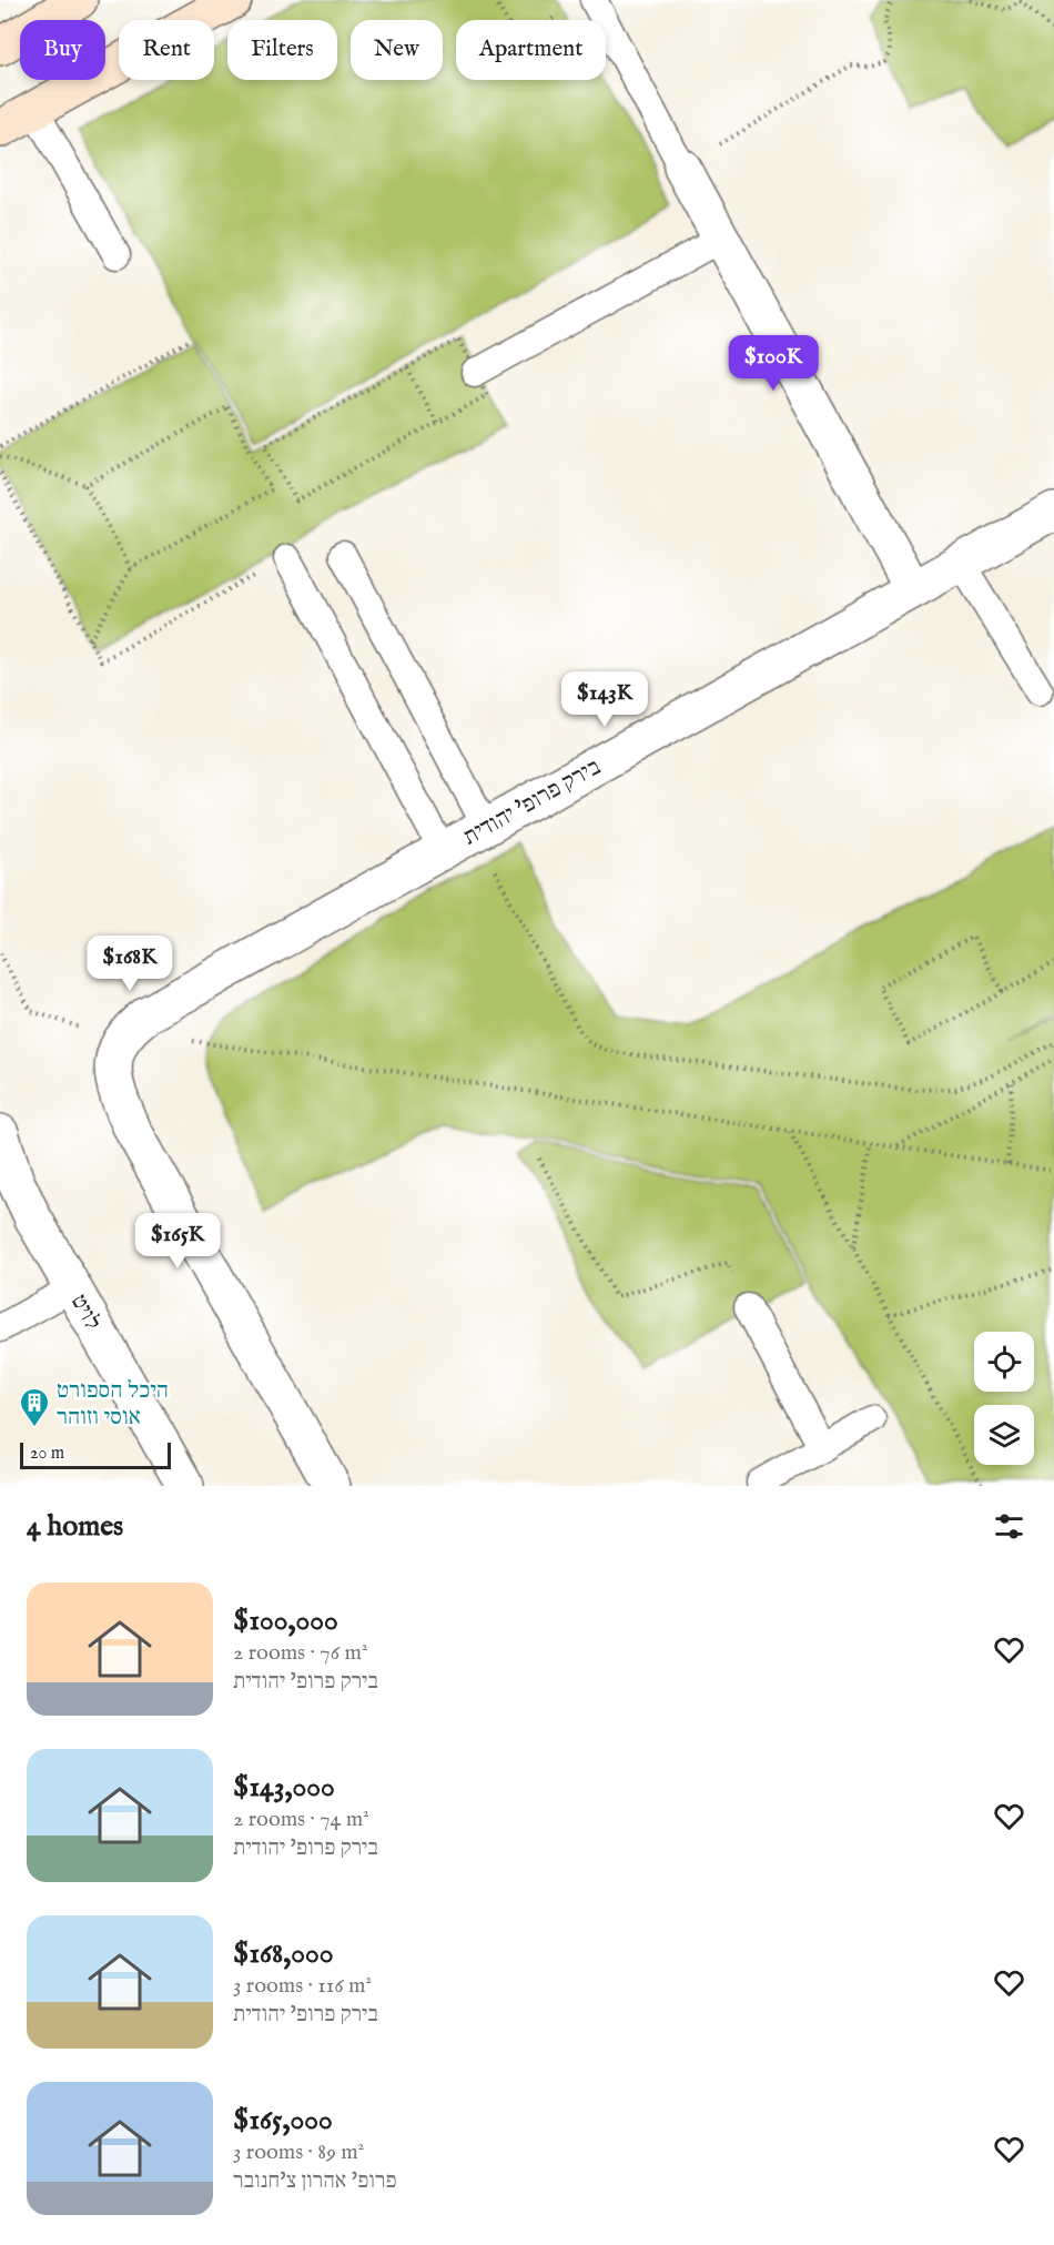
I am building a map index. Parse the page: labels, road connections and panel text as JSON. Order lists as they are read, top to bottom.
{
  "streets": {
    "street": ["בירק פרופ' יהודית", "לויט"]
  },
  "places": {
    "building": ["היכל הספורט אוסי וזוהר"]
  },
  "scale_bar": "20 m",
  "page": {
    "chip": [
      "Buy",
      "Rent",
      "Filters",
      "New",
      "Apartment"
    ],
    "price": [
      "$100K",
      "$143K",
      "$168K",
      "$165K"
    ],
    "scale": "20 m",
    "heading": "4 homes",
    "list": [
      {
        "name": "$100,000",
        "note": "2 rooms · 76 m² · בירק פרופ' יהודית"
      },
      {
        "name": "$143,000",
        "note": "2 rooms · 74 m² · בירק פרופ' יהודית"
      },
      {
        "name": "$168,000",
        "note": "3 rooms · 116 m² · בירק פרופ' יהודית"
      },
      {
        "name": "$165,000",
        "note": "3 rooms · 89 m² · פרופ' אהרון צ'חנובר"
      }
    ]
  }
}
